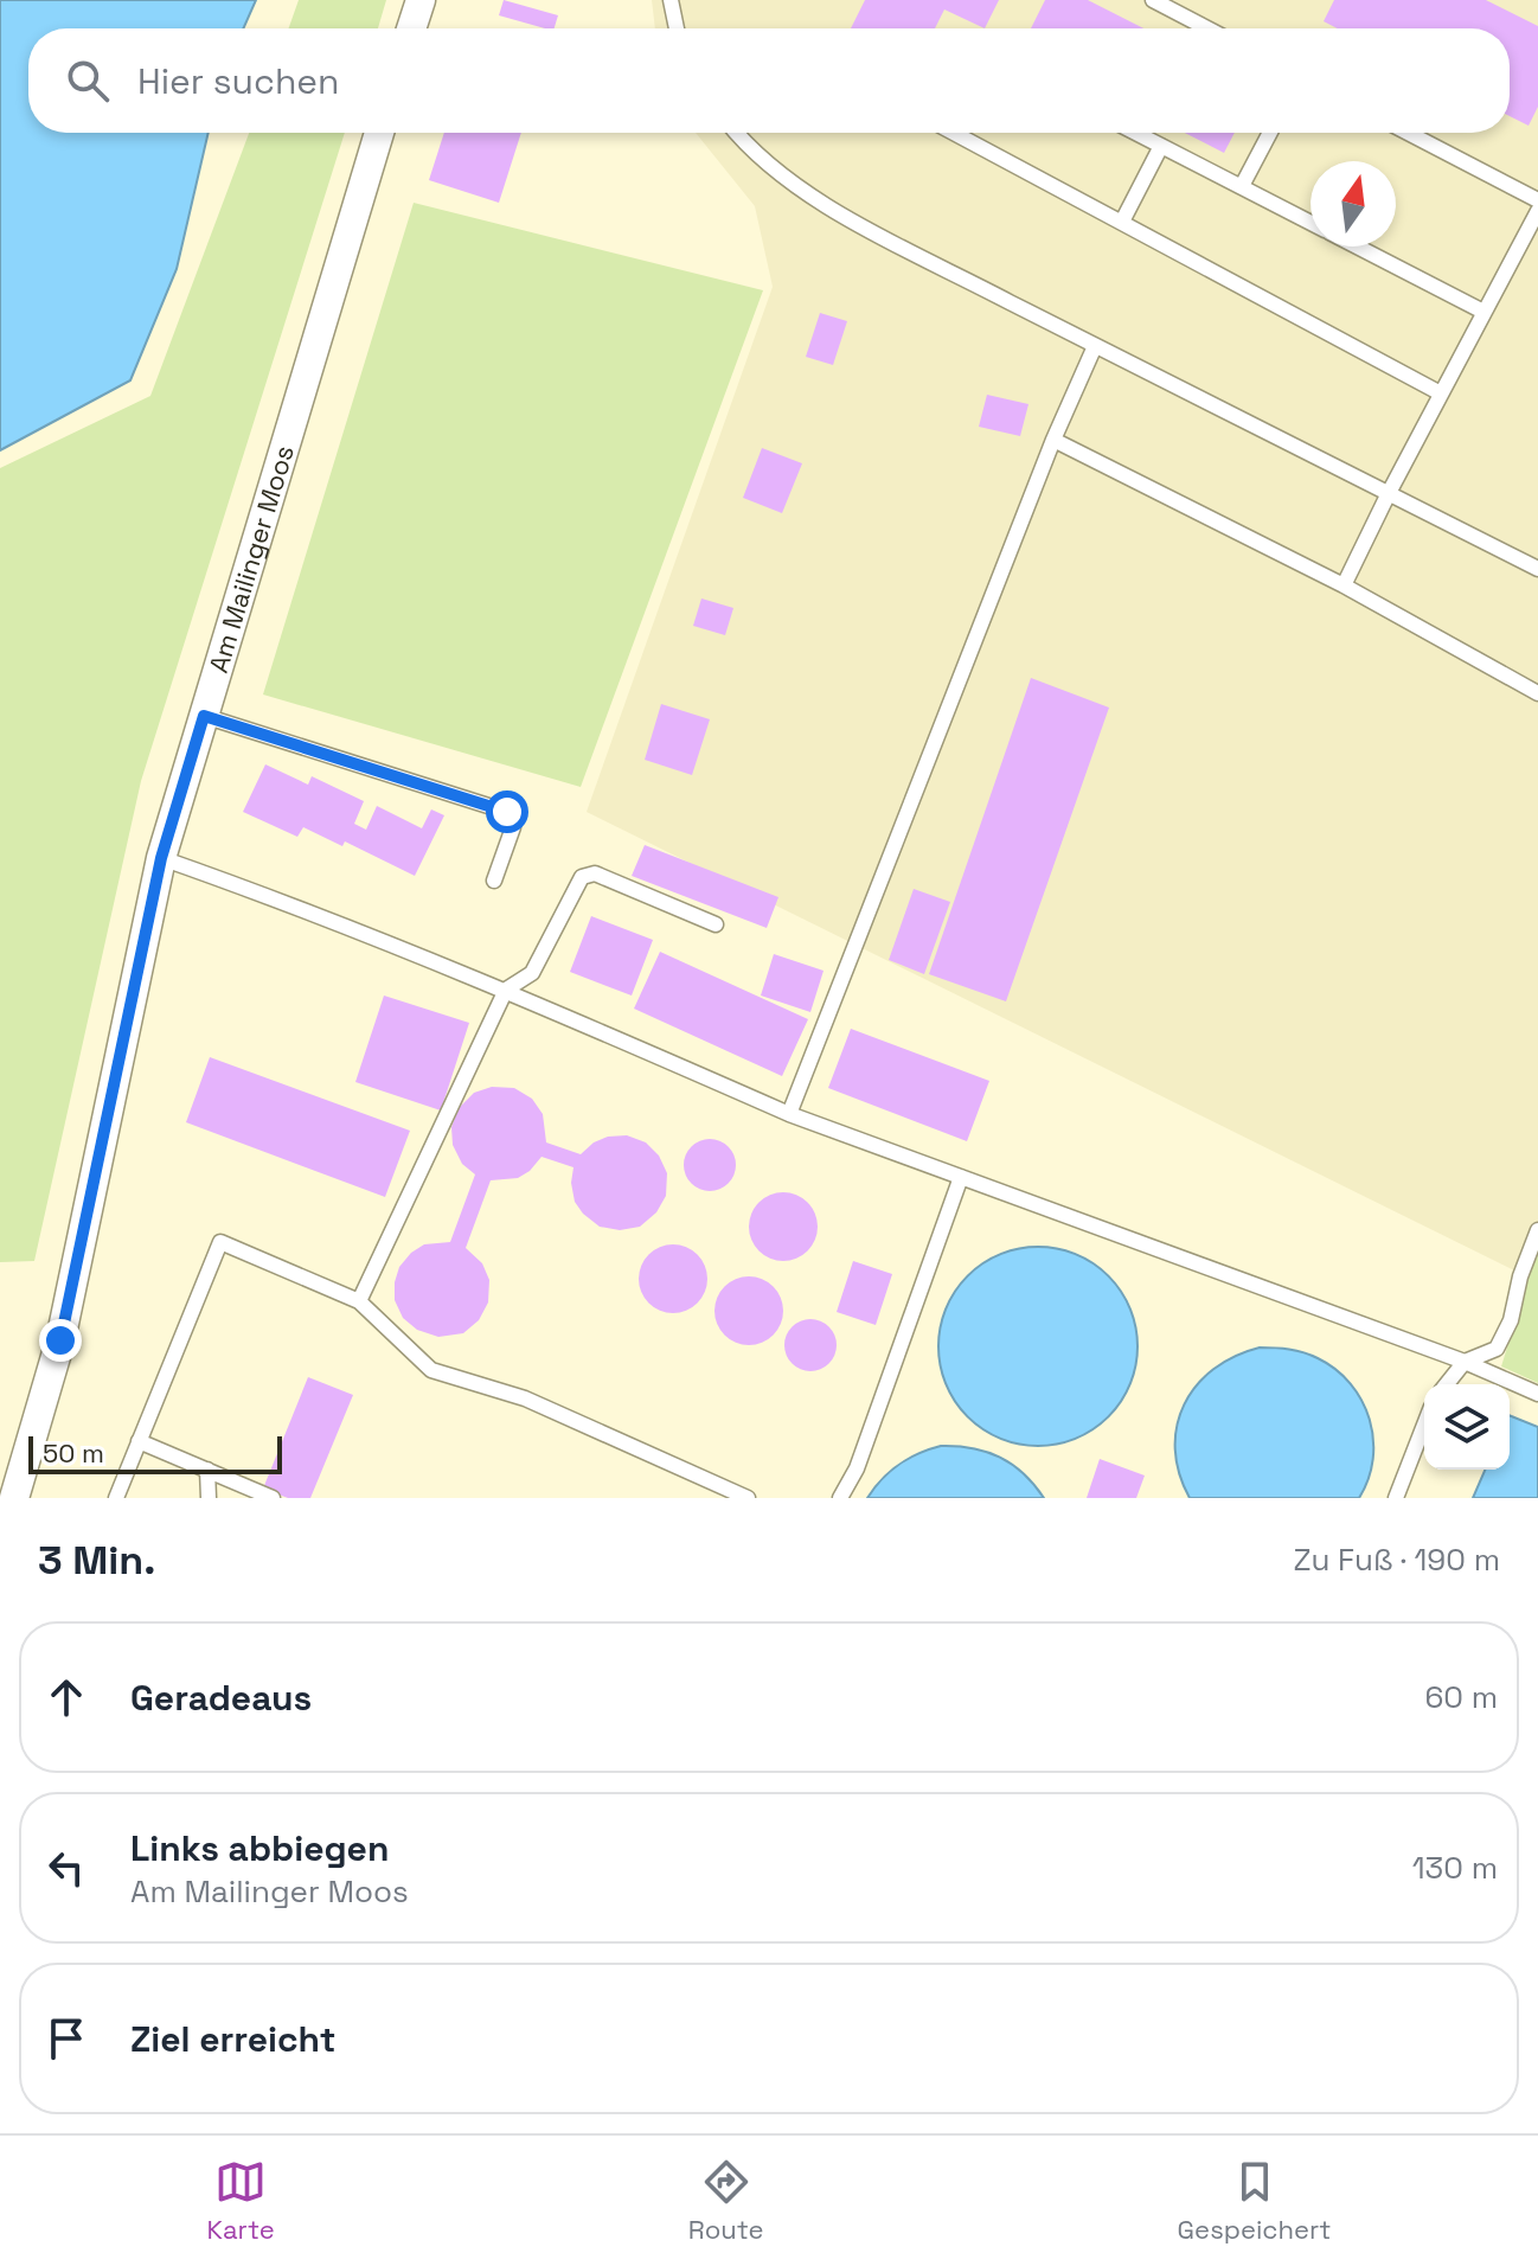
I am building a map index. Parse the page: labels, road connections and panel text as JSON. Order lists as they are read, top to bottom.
{
  "streets": {
    "street": ["Am Mailinger Moos"]
  },
  "scale_bar": "50 m",
  "north": "top",
  "page": {
    "search": "Hier suchen",
    "scale": "50 m",
    "heading": ["3 Min.", "Zu Fuß · 190 m"],
    "list": [
      ["Geradeaus", "60 m"],
      ["Links abbiegen", "Am Mailinger Moos", "130 m"],
      "Ziel erreicht"
    ],
    "nav": ["Karte", "Route", "Gespeichert"]
  }
}
